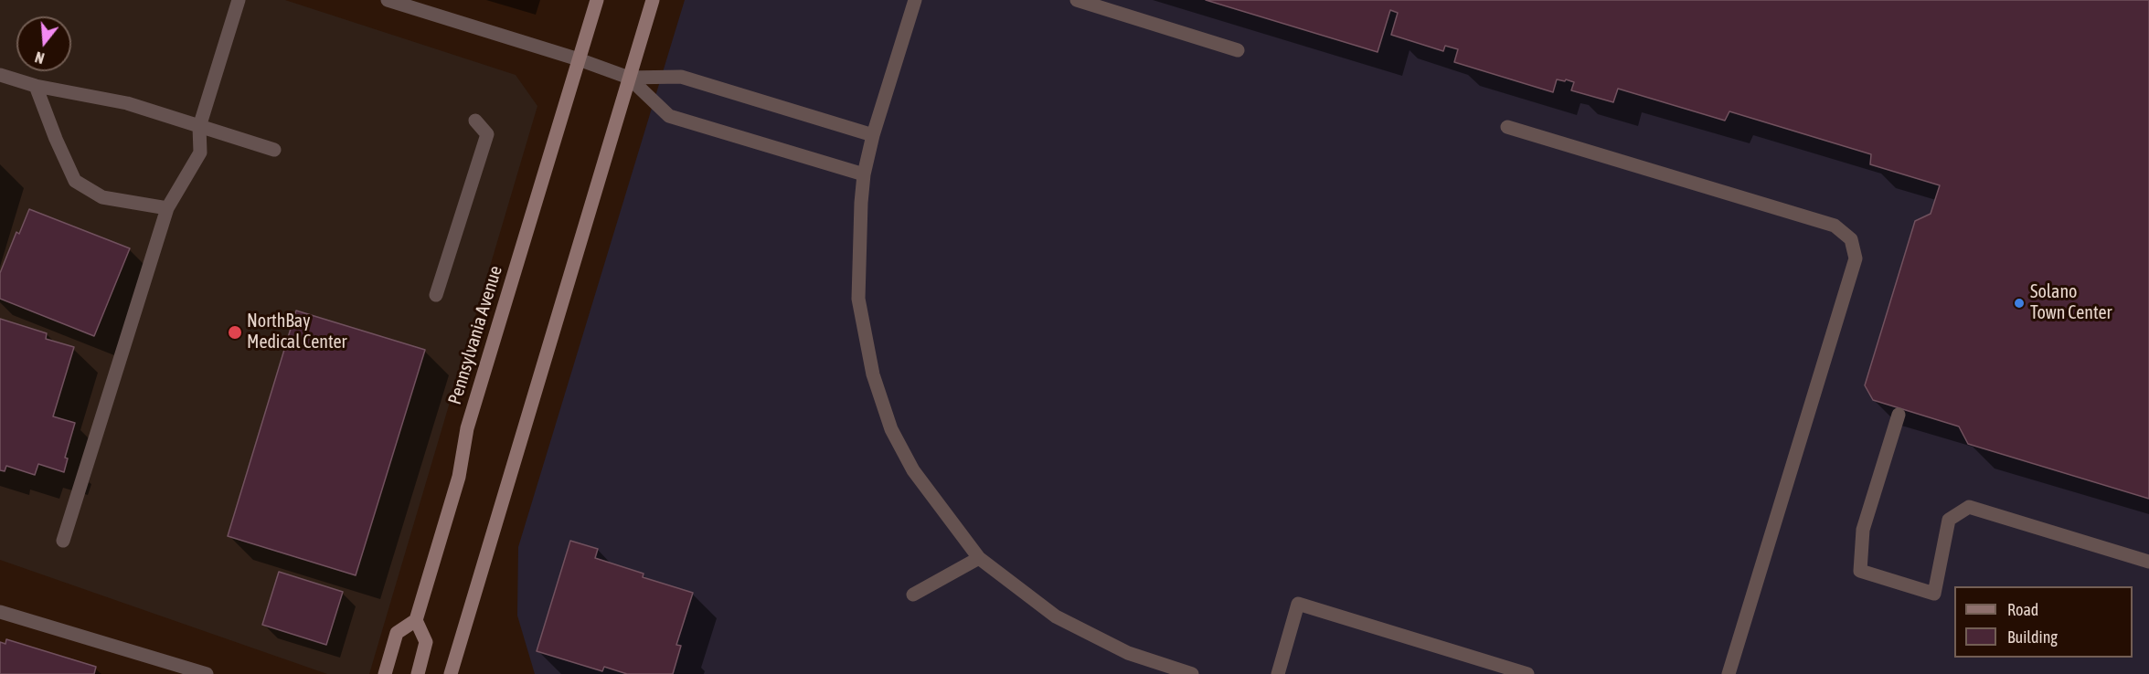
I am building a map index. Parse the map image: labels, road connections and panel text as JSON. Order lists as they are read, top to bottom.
{
  "streets": {
    "main road": ["Pennsylvania Avenue"]
  },
  "places": ["Solano Town Center", "NorthBay Medical Center"],
  "legend": ["Road", "Building"],
  "north": "bottom"
}
